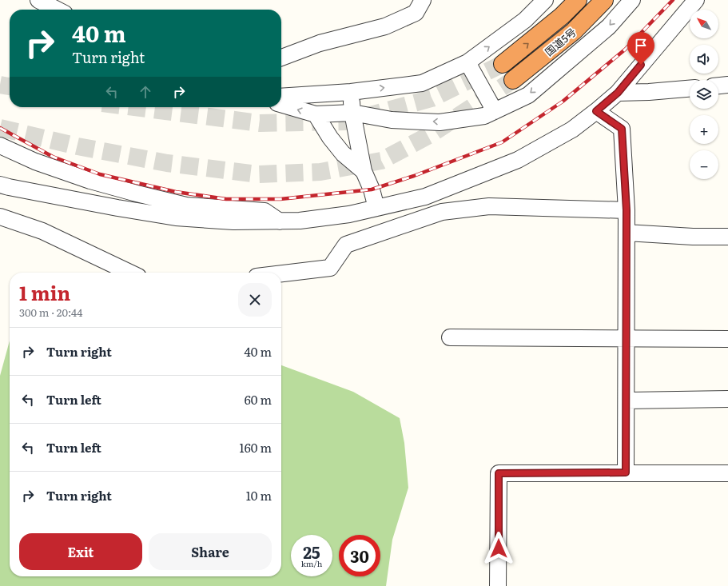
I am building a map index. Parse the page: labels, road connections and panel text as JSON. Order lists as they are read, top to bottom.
{
  "streets": {
    "highway": ["国道5号"]
  },
  "north": "top left",
  "page": {
    "map_buttons": ["+", "−"],
    "turn": ["40 m", "Turn right"],
    "heading": ["1 min", "300 m · 20:44"],
    "list": [
      {
        "name": "Turn right",
        "value": "40 m"
      },
      {
        "name": "Turn left",
        "value": "60 m"
      },
      {
        "name": "Turn left",
        "value": "160 m"
      },
      {
        "name": "Turn right",
        "value": "10 m"
      }
    ],
    "buttons": ["Exit", "Share"],
    "speed": "25 km/h",
    "limit": "30"
  }
}
